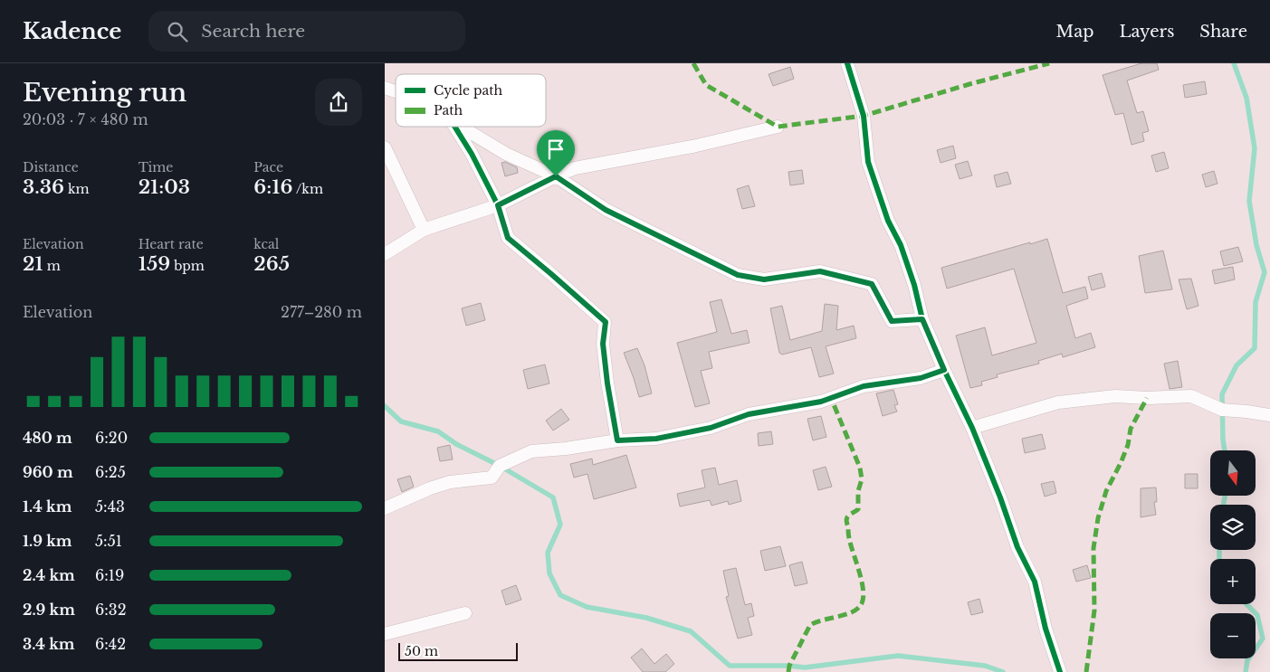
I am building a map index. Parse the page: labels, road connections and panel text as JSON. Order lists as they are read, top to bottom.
{
  "legend": ["Cycle path", "Path"],
  "scale_bar": "50 m",
  "north": "bottom",
  "page": {
    "header": "Kadence",
    "search": "Search here",
    "nav": ["Map", "Layers", "Share"],
    "heading": ["Evening run", "20:03 · 7 × 480 m"],
    "stats": [
      ["Distance", "3.36 km"],
      ["Time", "21:03"],
      ["Pace", "6:16 /km"],
      ["Elevation", "21 m"],
      ["Heart rate", "159 bpm"],
      ["kcal", "265"]
    ],
    "chart": ["Elevation", "277–280 m"],
    "list": [
      {
        "name": "480 m",
        "note": "6:20"
      },
      {
        "name": "960 m",
        "note": "6:25"
      },
      {
        "name": "1.4 km",
        "note": "5:43"
      },
      {
        "name": "1.9 km",
        "note": "5:51"
      },
      {
        "name": "2.4 km",
        "note": "6:19"
      },
      {
        "name": "2.9 km",
        "note": "6:32"
      },
      {
        "name": "3.4 km",
        "note": "6:42"
      }
    ],
    "map_buttons": ["+", "−"],
    "scale": "50 m"
  }
}
